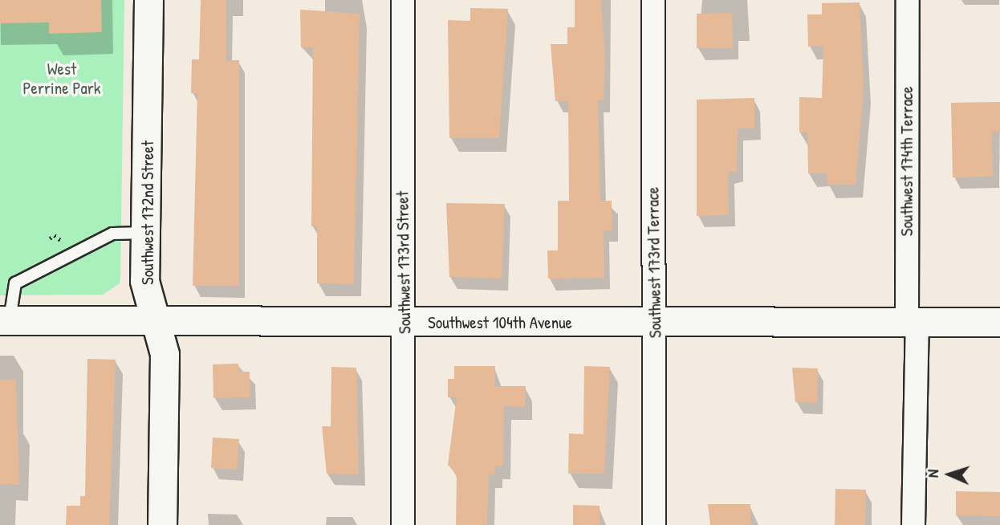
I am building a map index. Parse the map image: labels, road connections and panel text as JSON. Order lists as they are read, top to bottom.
{
  "streets": {
    "street": [
      "Southwest 174th Terrace",
      "Southwest 172nd Street",
      "Southwest 173rd Street",
      "Southwest 173rd Terrace",
      "Southwest 104th Avenue"
    ]
  },
  "crossings": [
    ["Southwest 174th Terrace", "Southwest 104th Avenue"],
    ["Southwest 172nd Street", "Southwest 104th Avenue"],
    ["Southwest 173rd Street", "Southwest 104th Avenue"],
    ["Southwest 173rd Terrace", "Southwest 104th Avenue"]
  ],
  "parks": ["West Perrine Park"],
  "north": "left"
}
